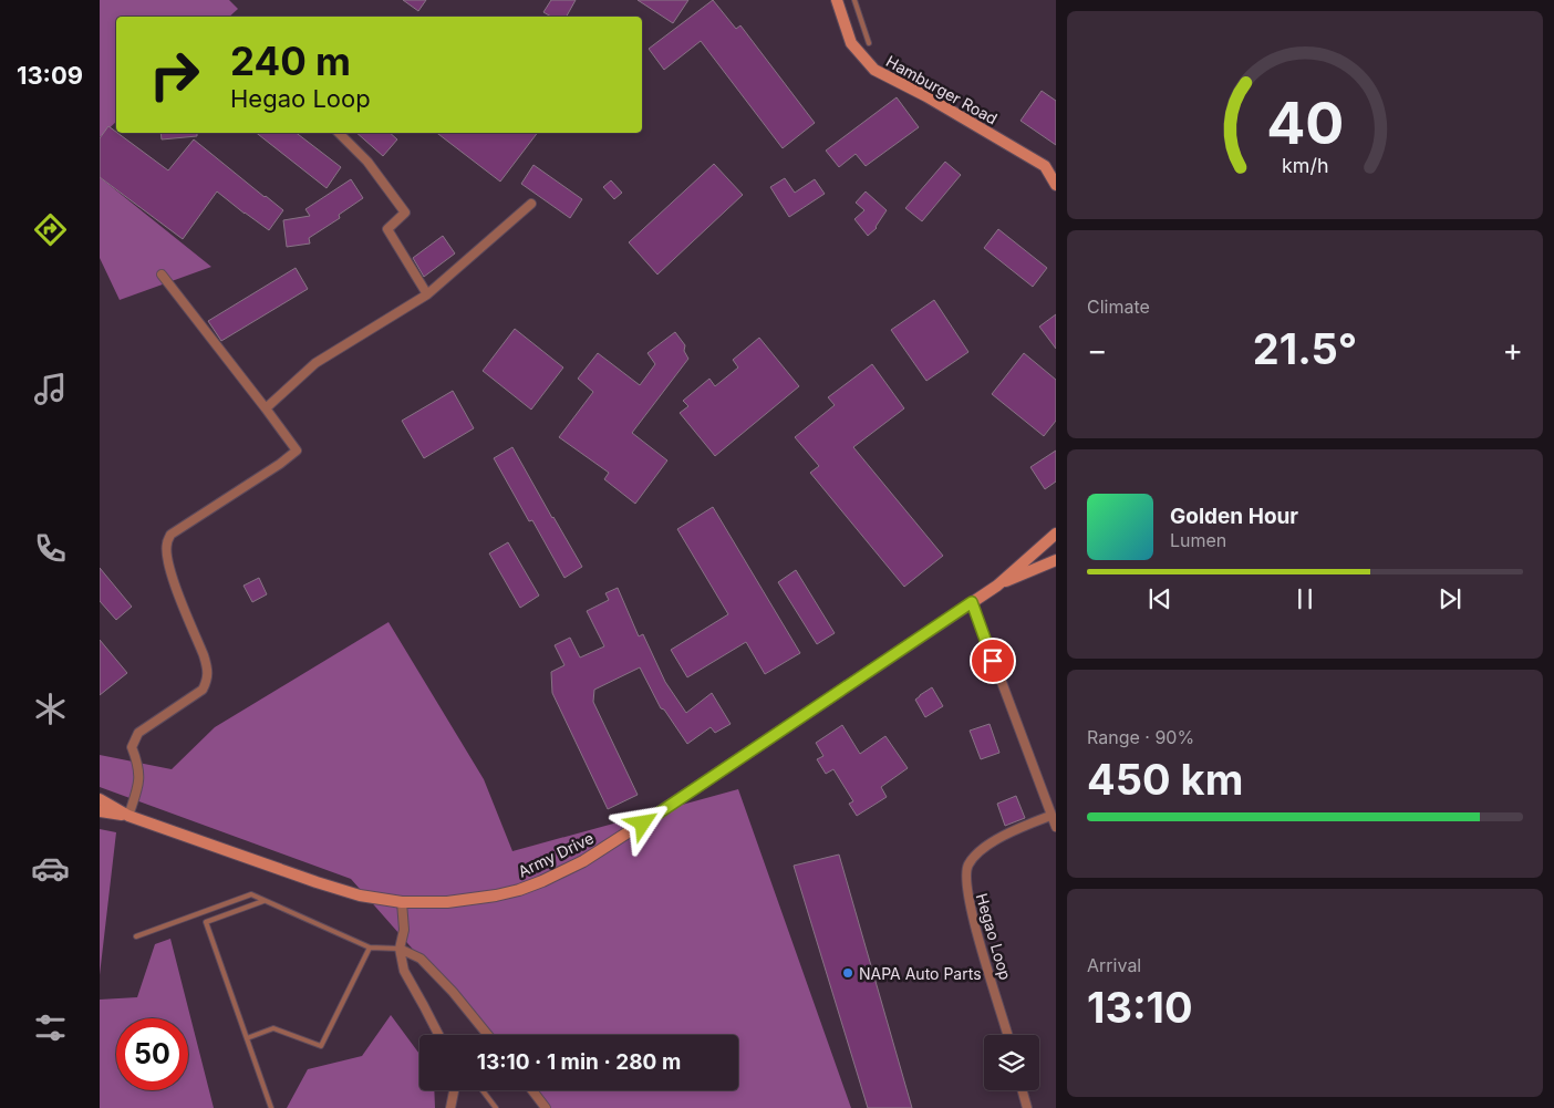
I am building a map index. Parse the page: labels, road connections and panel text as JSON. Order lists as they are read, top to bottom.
{
  "streets": {
    "main road": ["Hamburger Road", "Army Drive"],
    "street": ["Hegao Loop"]
  },
  "places": ["NAPA Auto Parts"],
  "page": {
    "tabs": "13:09",
    "turn": ["240 m", "Hegao Loop"],
    "tile": [
      "Climate",
      ["Range · 90%", "450 km"],
      ["Arrival", "13:10"]
    ],
    "heat": ["−", "21.5°", "+"],
    "song": ["Golden Hour", "Lumen"],
    "limit": "50",
    "trip": "13:10 · 1 min · 280 m",
    "gauge": ["40", "km/h"]
  }
}
